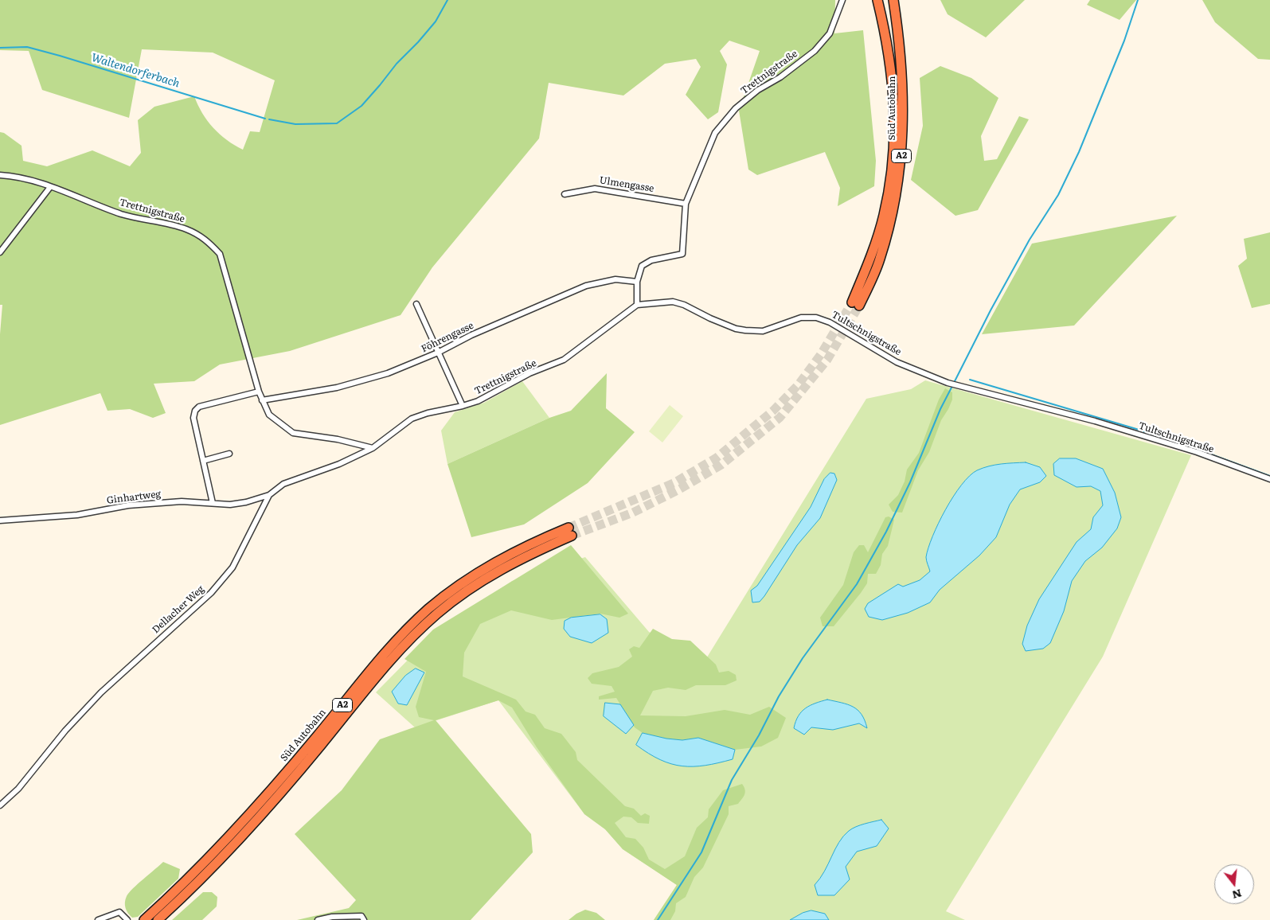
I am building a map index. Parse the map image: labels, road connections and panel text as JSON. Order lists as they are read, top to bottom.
{
  "streets": {
    "highway": ["Süd Autobahn", "A2"],
    "street": [
      "Trettnigstraße",
      "Ulmengasse",
      "Tultschnigstraße",
      "Föhrengasse",
      "Ginhartweg",
      "Dellacher Weg"
    ]
  },
  "crossings": [
    ["Trettnigstraße", "Ulmengasse"],
    ["Trettnigstraße", "Tultschnigstraße"],
    ["Trettnigstraße", "Föhrengasse"],
    ["Trettnigstraße", "Dellacher Weg"],
    ["Ginhartweg", "Dellacher Weg"]
  ],
  "water": ["Waltendorferbach"],
  "north": "bottom"
}
